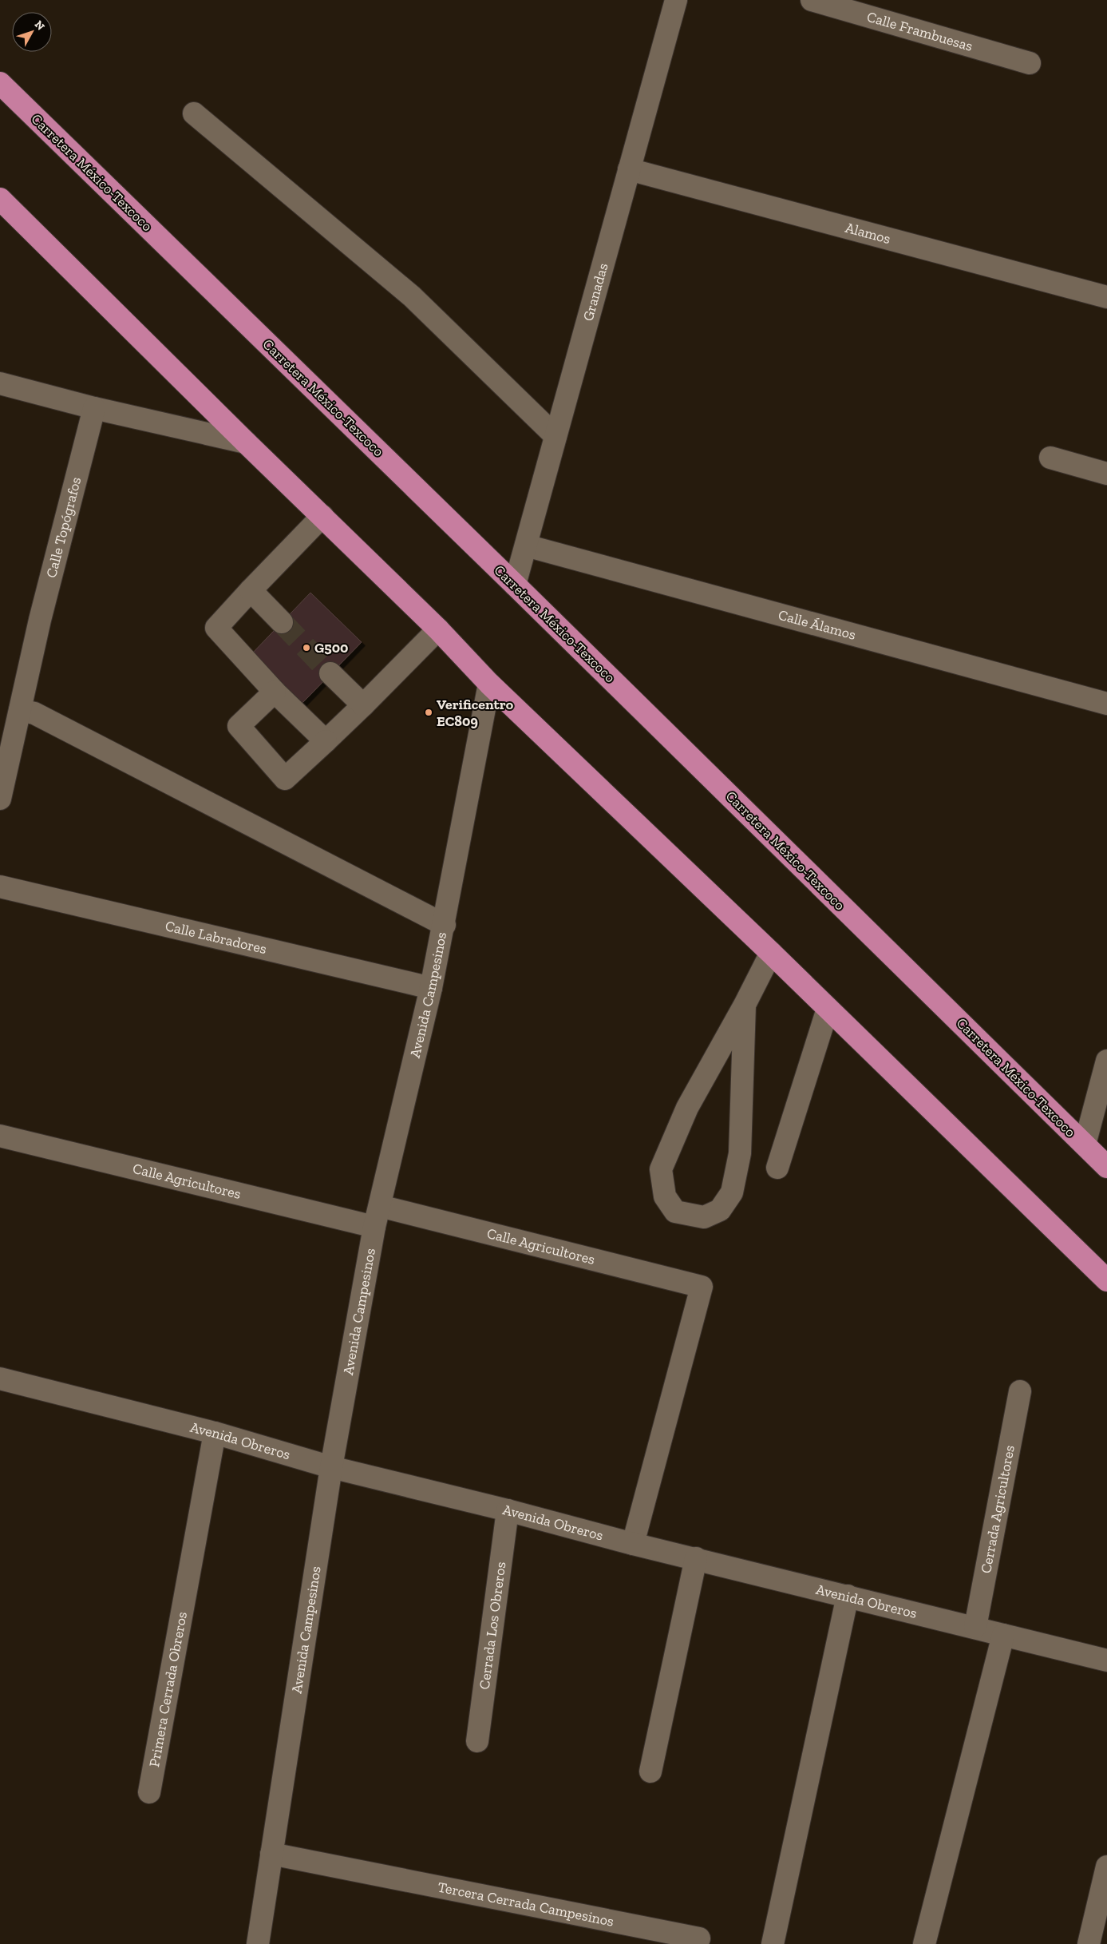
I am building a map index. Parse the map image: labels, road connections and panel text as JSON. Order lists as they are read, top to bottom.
{
  "streets": {
    "highway": ["Carretera México-Texcoco"],
    "street": [
      "Calle Frambuesas",
      "Alamos",
      "Granadas",
      "Calle Topógrafos",
      "Calle Álamos",
      "Calle Labradores",
      "Avenida Campesinos",
      "Calle Agricultores",
      "Avenida Obreros",
      "Cerrada Agricultores",
      "Cerrada Los Obreros",
      "Primera Cerrada Obreros",
      "Tercera Cerrada Campesinos"
    ]
  },
  "crossings": [
    ["Carretera México-Texcoco", "Granadas"],
    ["Alamos", "Granadas"],
    ["Granadas", "Calle Álamos"],
    ["Calle Labradores", "Avenida Campesinos"],
    ["Avenida Campesinos", "Calle Agricultores"],
    ["Avenida Campesinos", "Avenida Obreros"],
    ["Avenida Campesinos", "Tercera Cerrada Campesinos"],
    ["Calle Agricultores", "Avenida Obreros"],
    ["Avenida Obreros", "Cerrada Agricultores"],
    ["Avenida Obreros", "Cerrada Los Obreros"],
    ["Avenida Obreros", "Primera Cerrada Obreros"]
  ],
  "places": ["G500", "Verificentro EC809"],
  "north": "top right"
}
